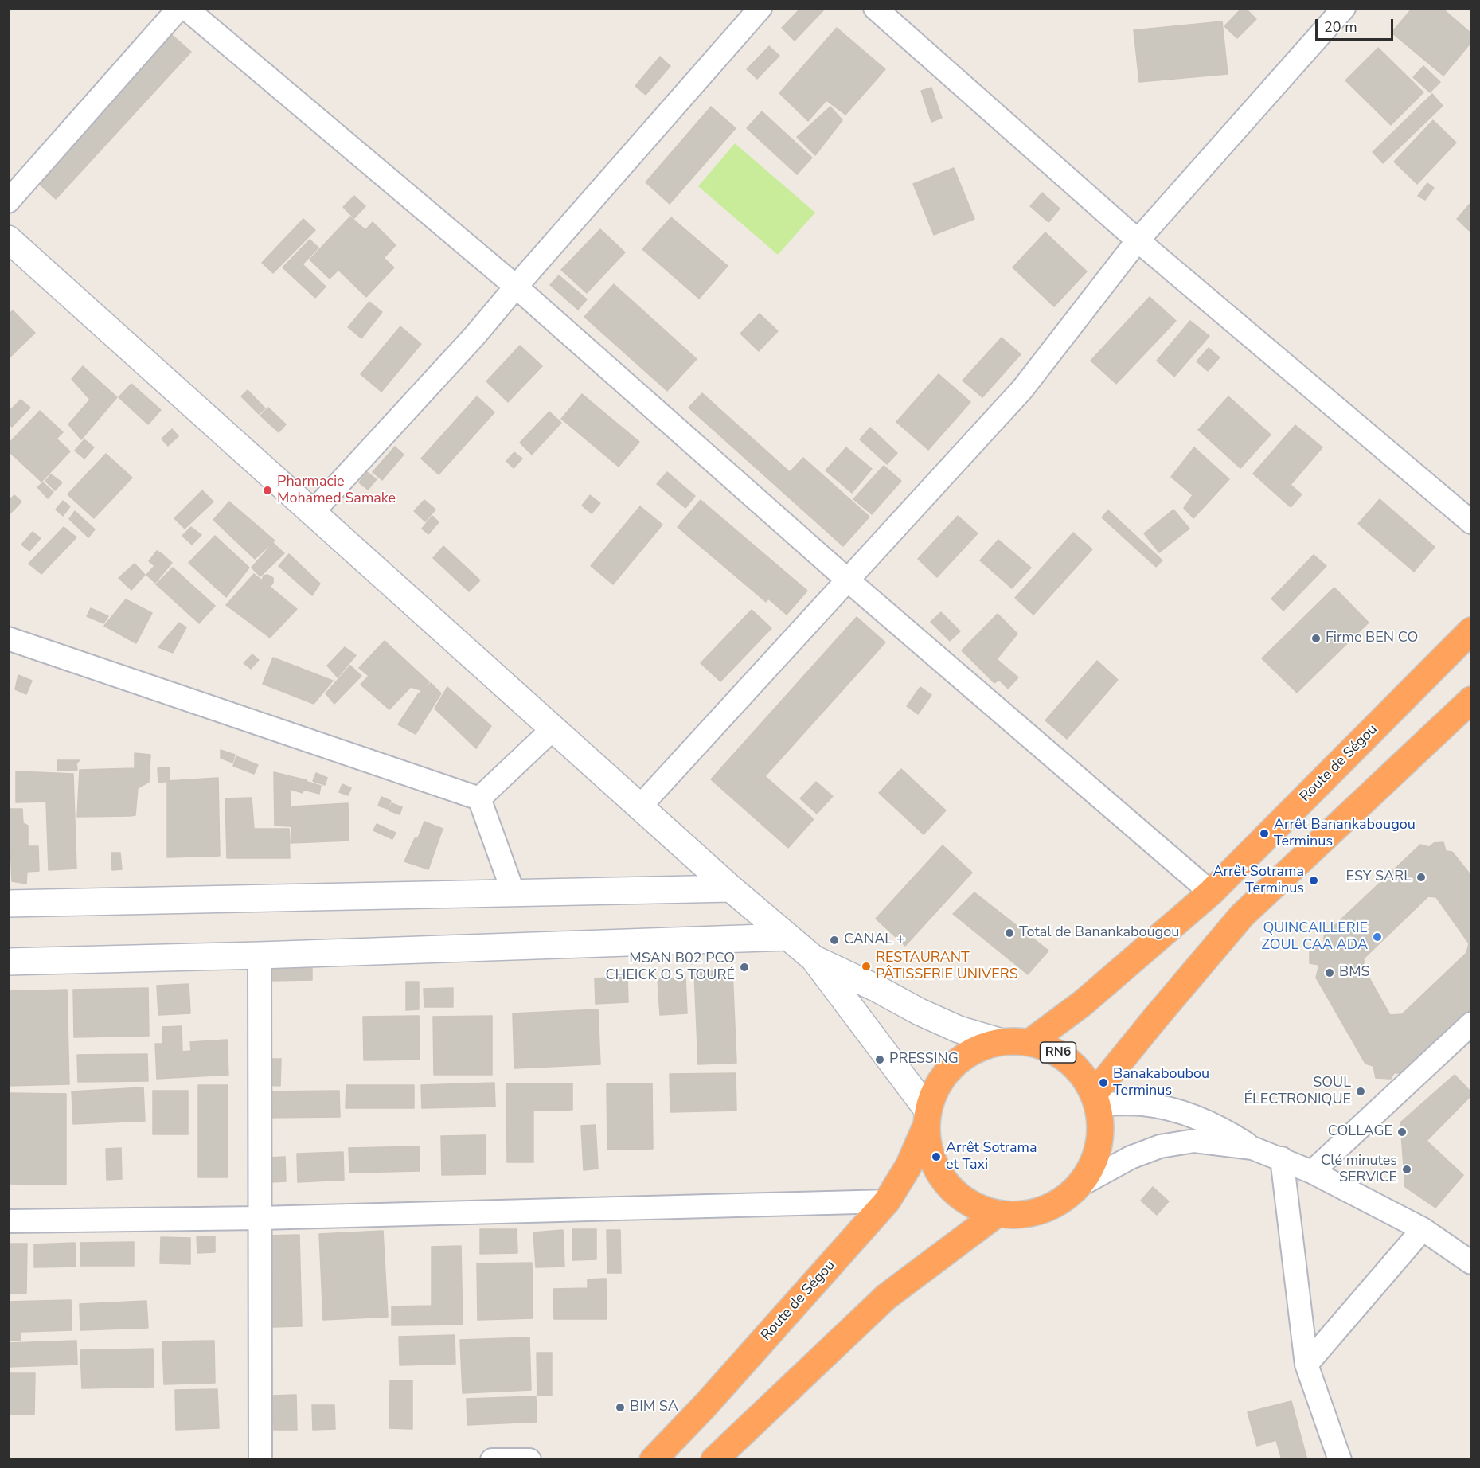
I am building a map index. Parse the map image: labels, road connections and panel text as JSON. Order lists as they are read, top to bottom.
{
  "streets": {
    "highway": ["Route de Ségou", "RN6"]
  },
  "places": [
    "Pharmacie Mohamed Samake",
    "Firme BEN CO",
    "Arrêt Banankabougou Terminus",
    "ESY SARL",
    "Arrêt Sotrama Terminus",
    "Total de Banankabougou",
    "QUINCAILLERIE ZOUL CAA ADA",
    "CANAL +",
    "RESTAURANT PÂTISSERIE UNIVERS",
    "MSAN B02 PCO CHEICK O S TOURÉ",
    "BMS",
    "PRESSING",
    "Banakaboubou Terminus",
    "SOUL ÉLECTRONIQUE",
    "COLLAGE",
    "Arrêt Sotrama et Taxi",
    "Clé minutes SERVICE",
    "BIM SA"
  ],
  "scale_bar": "20 m"
}
